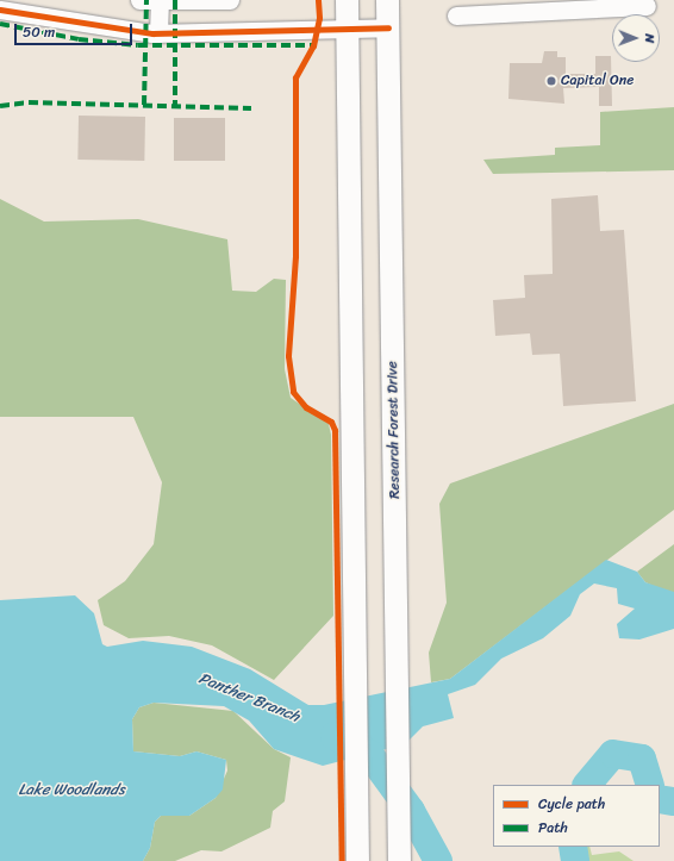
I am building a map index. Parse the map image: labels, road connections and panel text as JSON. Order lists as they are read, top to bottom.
{
  "streets": {
    "main road": ["Research Forest Drive"]
  },
  "water": ["Panther Branch", "Lake Woodlands"],
  "places": ["Capital One"],
  "legend": ["Cycle path", "Path"],
  "scale_bar": "50 m",
  "north": "right"
}
